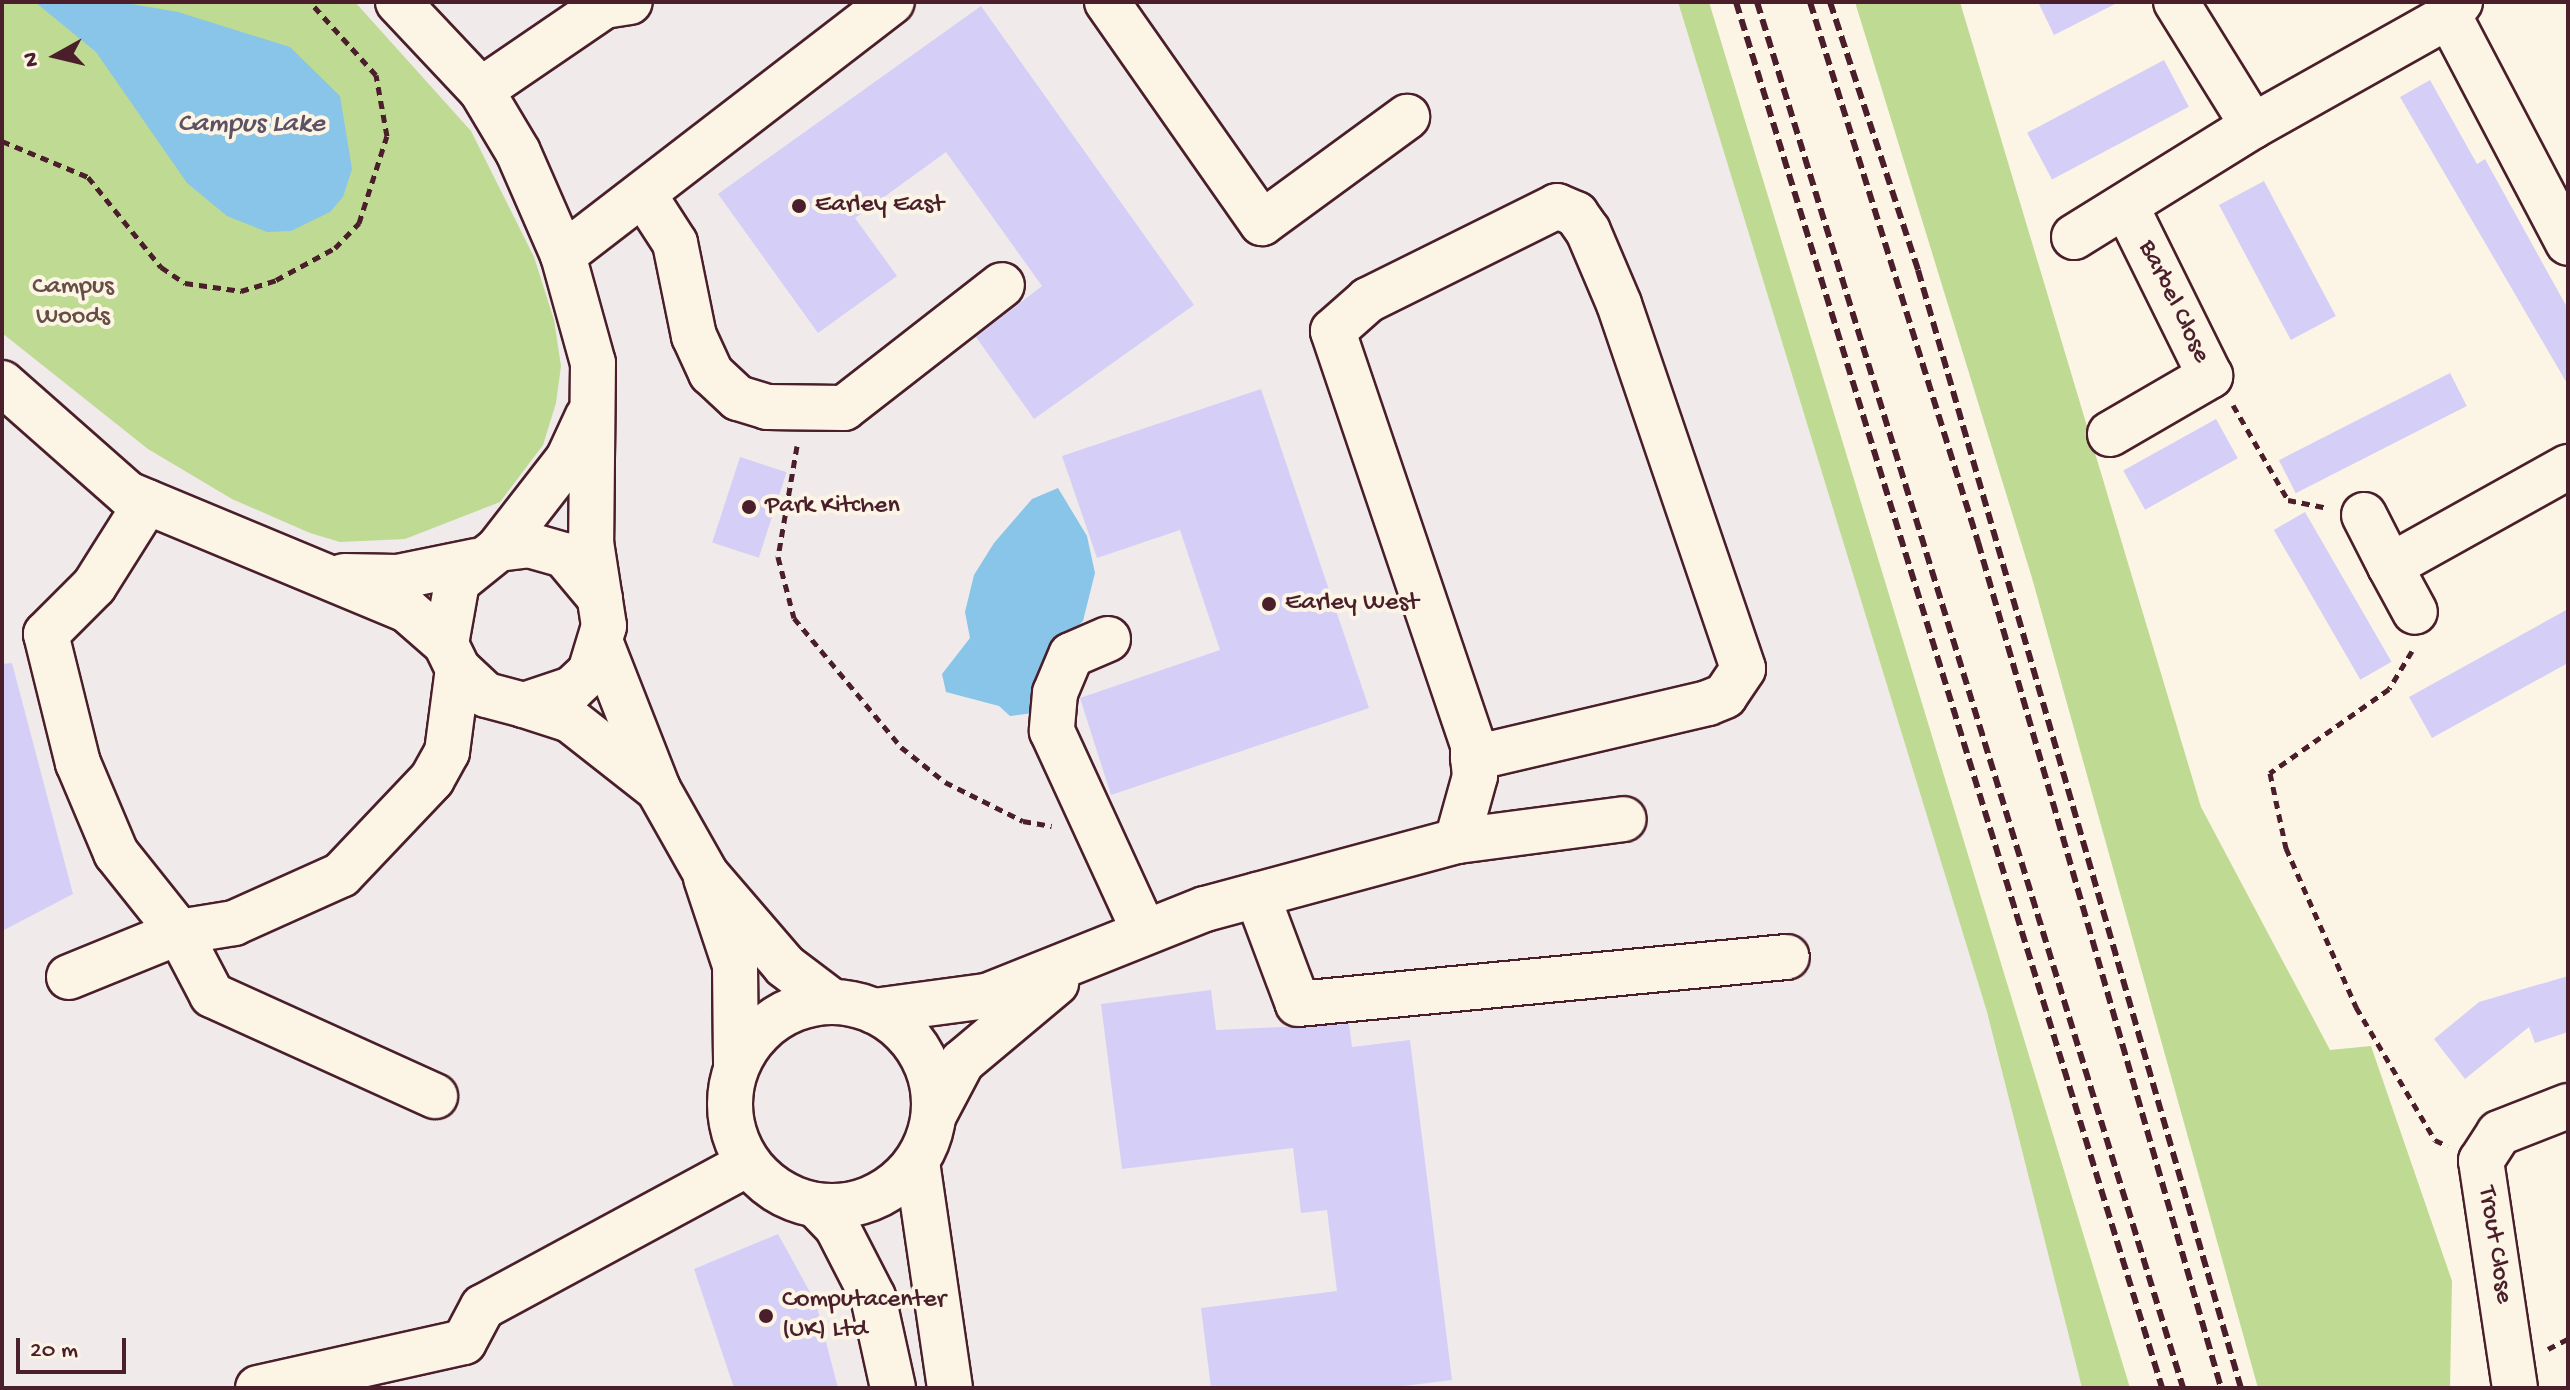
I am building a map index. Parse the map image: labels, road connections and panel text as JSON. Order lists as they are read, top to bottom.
{
  "streets": {
    "street": ["Barbel Close", "Trout Close"]
  },
  "water": ["Campus Lake"],
  "parks": ["Campus Woods"],
  "places": [
    "Earley East",
    "Park Kitchen",
    "Earley West",
    "Computacenter (UK) Ltd"
  ],
  "scale_bar": "20 m",
  "north": "left"
}
